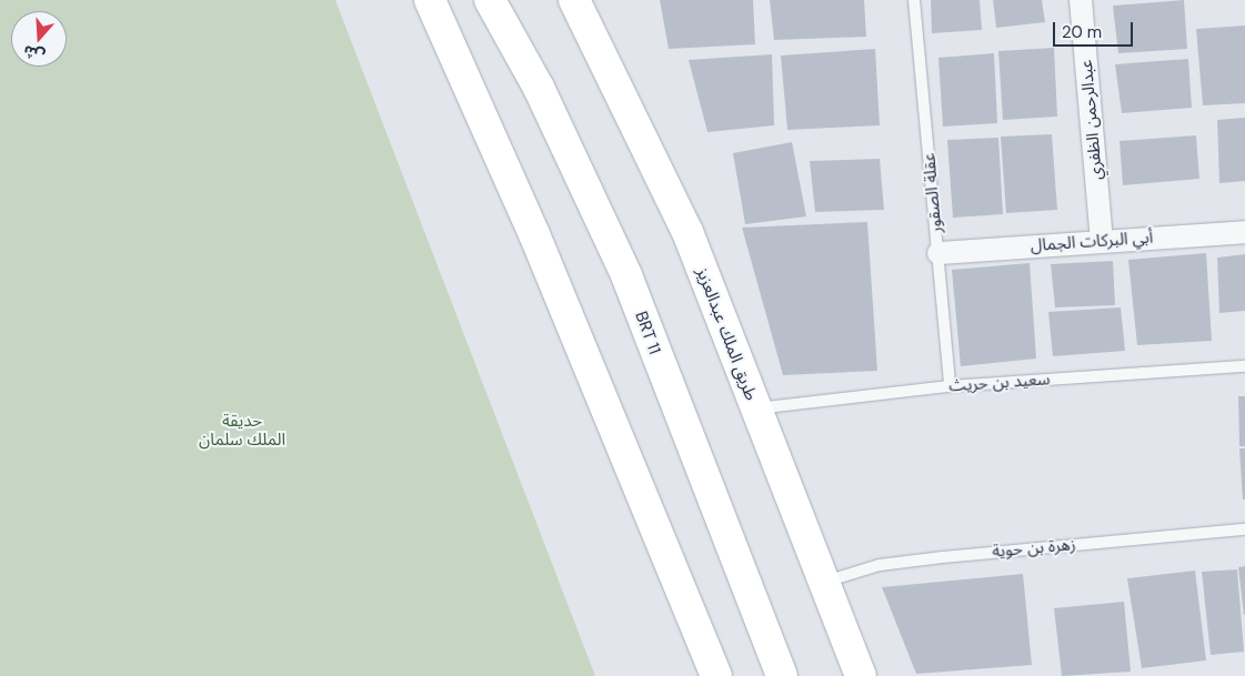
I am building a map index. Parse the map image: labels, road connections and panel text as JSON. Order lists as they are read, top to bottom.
{
  "streets": {
    "main road": ["BRT 11", "طريق الملك عبدالعزيز"],
    "street": ["عبدالرحمن الظفري", "أبي البركات الجمال"],
    "lane": ["عقلة الصقور", "سعيد بن حريث", "زهرة بن حوية"]
  },
  "crossings": [
    ["عبدالرحمن الظفري", "أبي البركات الجمال"],
    ["عقلة الصقور", "أبي البركات الجمال"],
    ["عقلة الصقور", "سعيد بن حريث"],
    ["طريق الملك عبدالعزيز", "سعيد بن حريث"],
    ["طريق الملك عبدالعزيز", "زهرة بن حوية"]
  ],
  "parks": ["حديقة الملك سلمان"],
  "scale_bar": "20 m",
  "north": "bottom"
}
